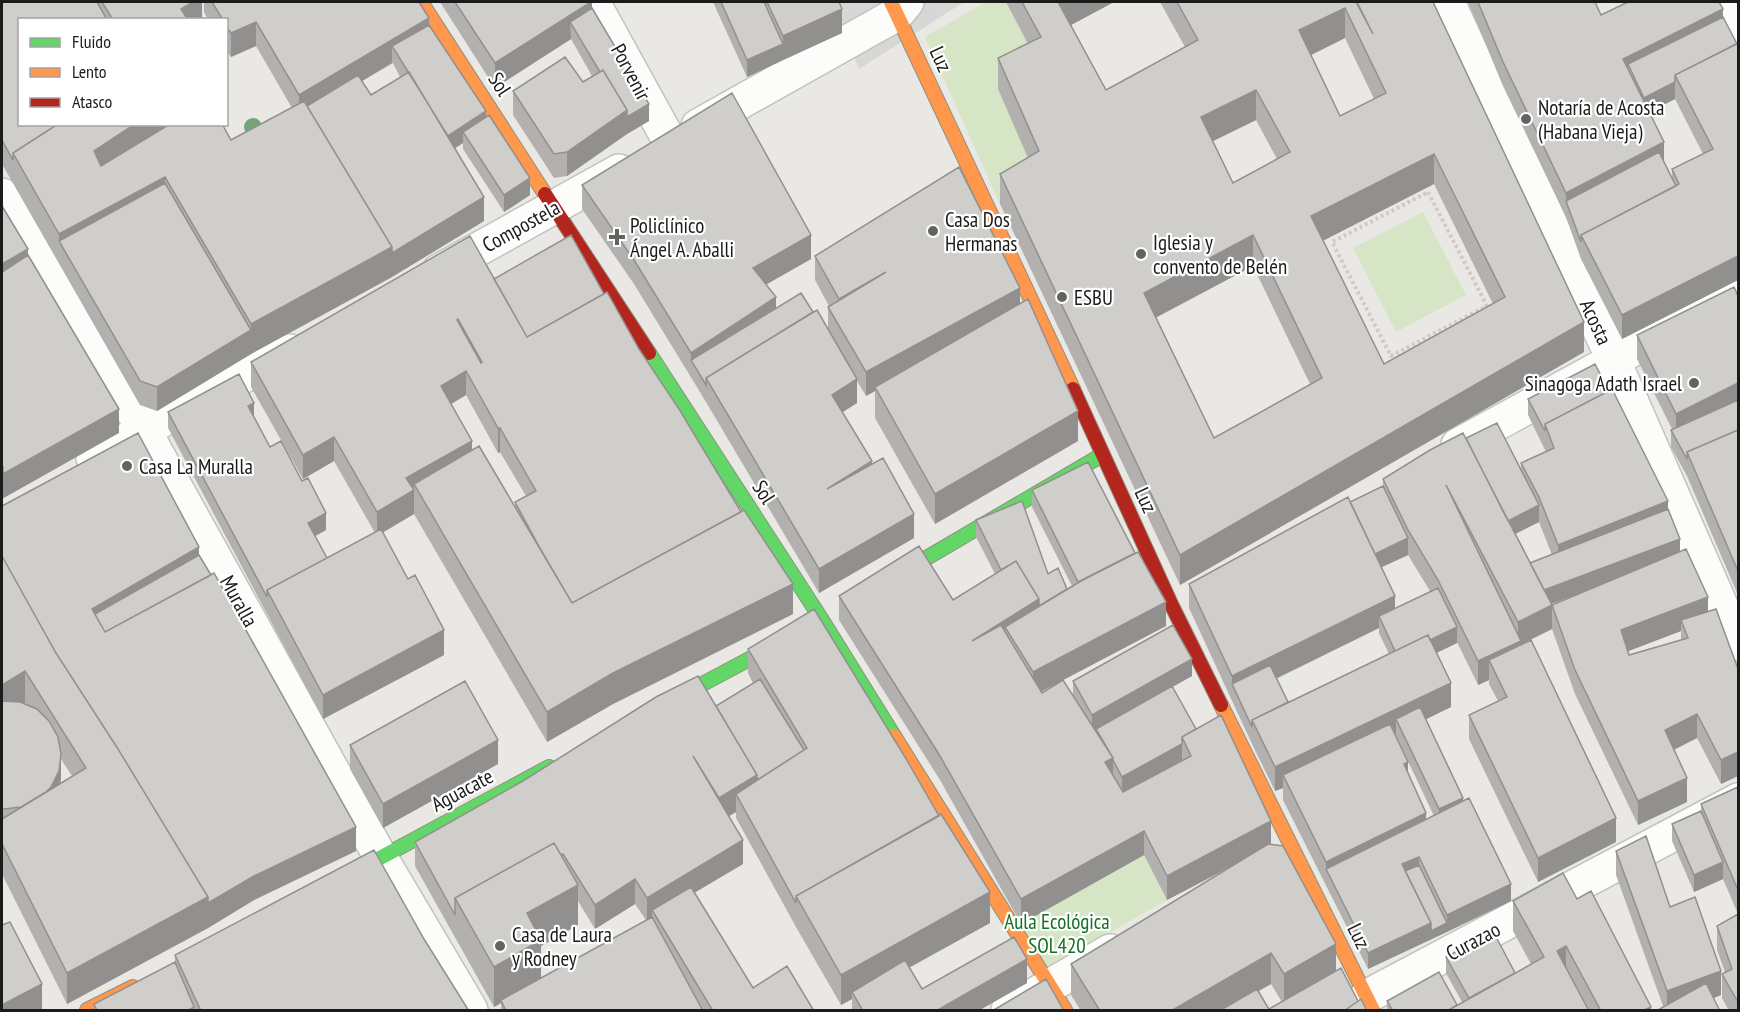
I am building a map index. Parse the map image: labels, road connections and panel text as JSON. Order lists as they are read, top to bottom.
{
  "streets": {
    "street": [
      "Luz",
      "Porvenir",
      "Sol",
      "Compostela",
      "Acosta",
      "Muralla",
      "Aguacate",
      "Curazao"
    ]
  },
  "crossings": [
    ["Luz", "Compostela"],
    ["Luz", "Curazao"],
    ["Porvenir", "Compostela"],
    ["Sol", "Compostela"],
    ["Muralla", "Aguacate"]
  ],
  "parks": ["Aula Ecológica SOL420"],
  "places": {
    "other": [
      "Notaría de Acosta (Habana Vieja)",
      "Casa Dos Hermanas",
      "Iglesia y convento de Belén",
      "ESBU",
      "Sinagoga Adath Israel",
      "Casa La Muralla",
      "Casa de Laura y Rodney"
    ],
    "health": ["Policlínico Ángel A. Aballi"]
  },
  "legend": ["Fluido", "Lento", "Atasco"]
}
